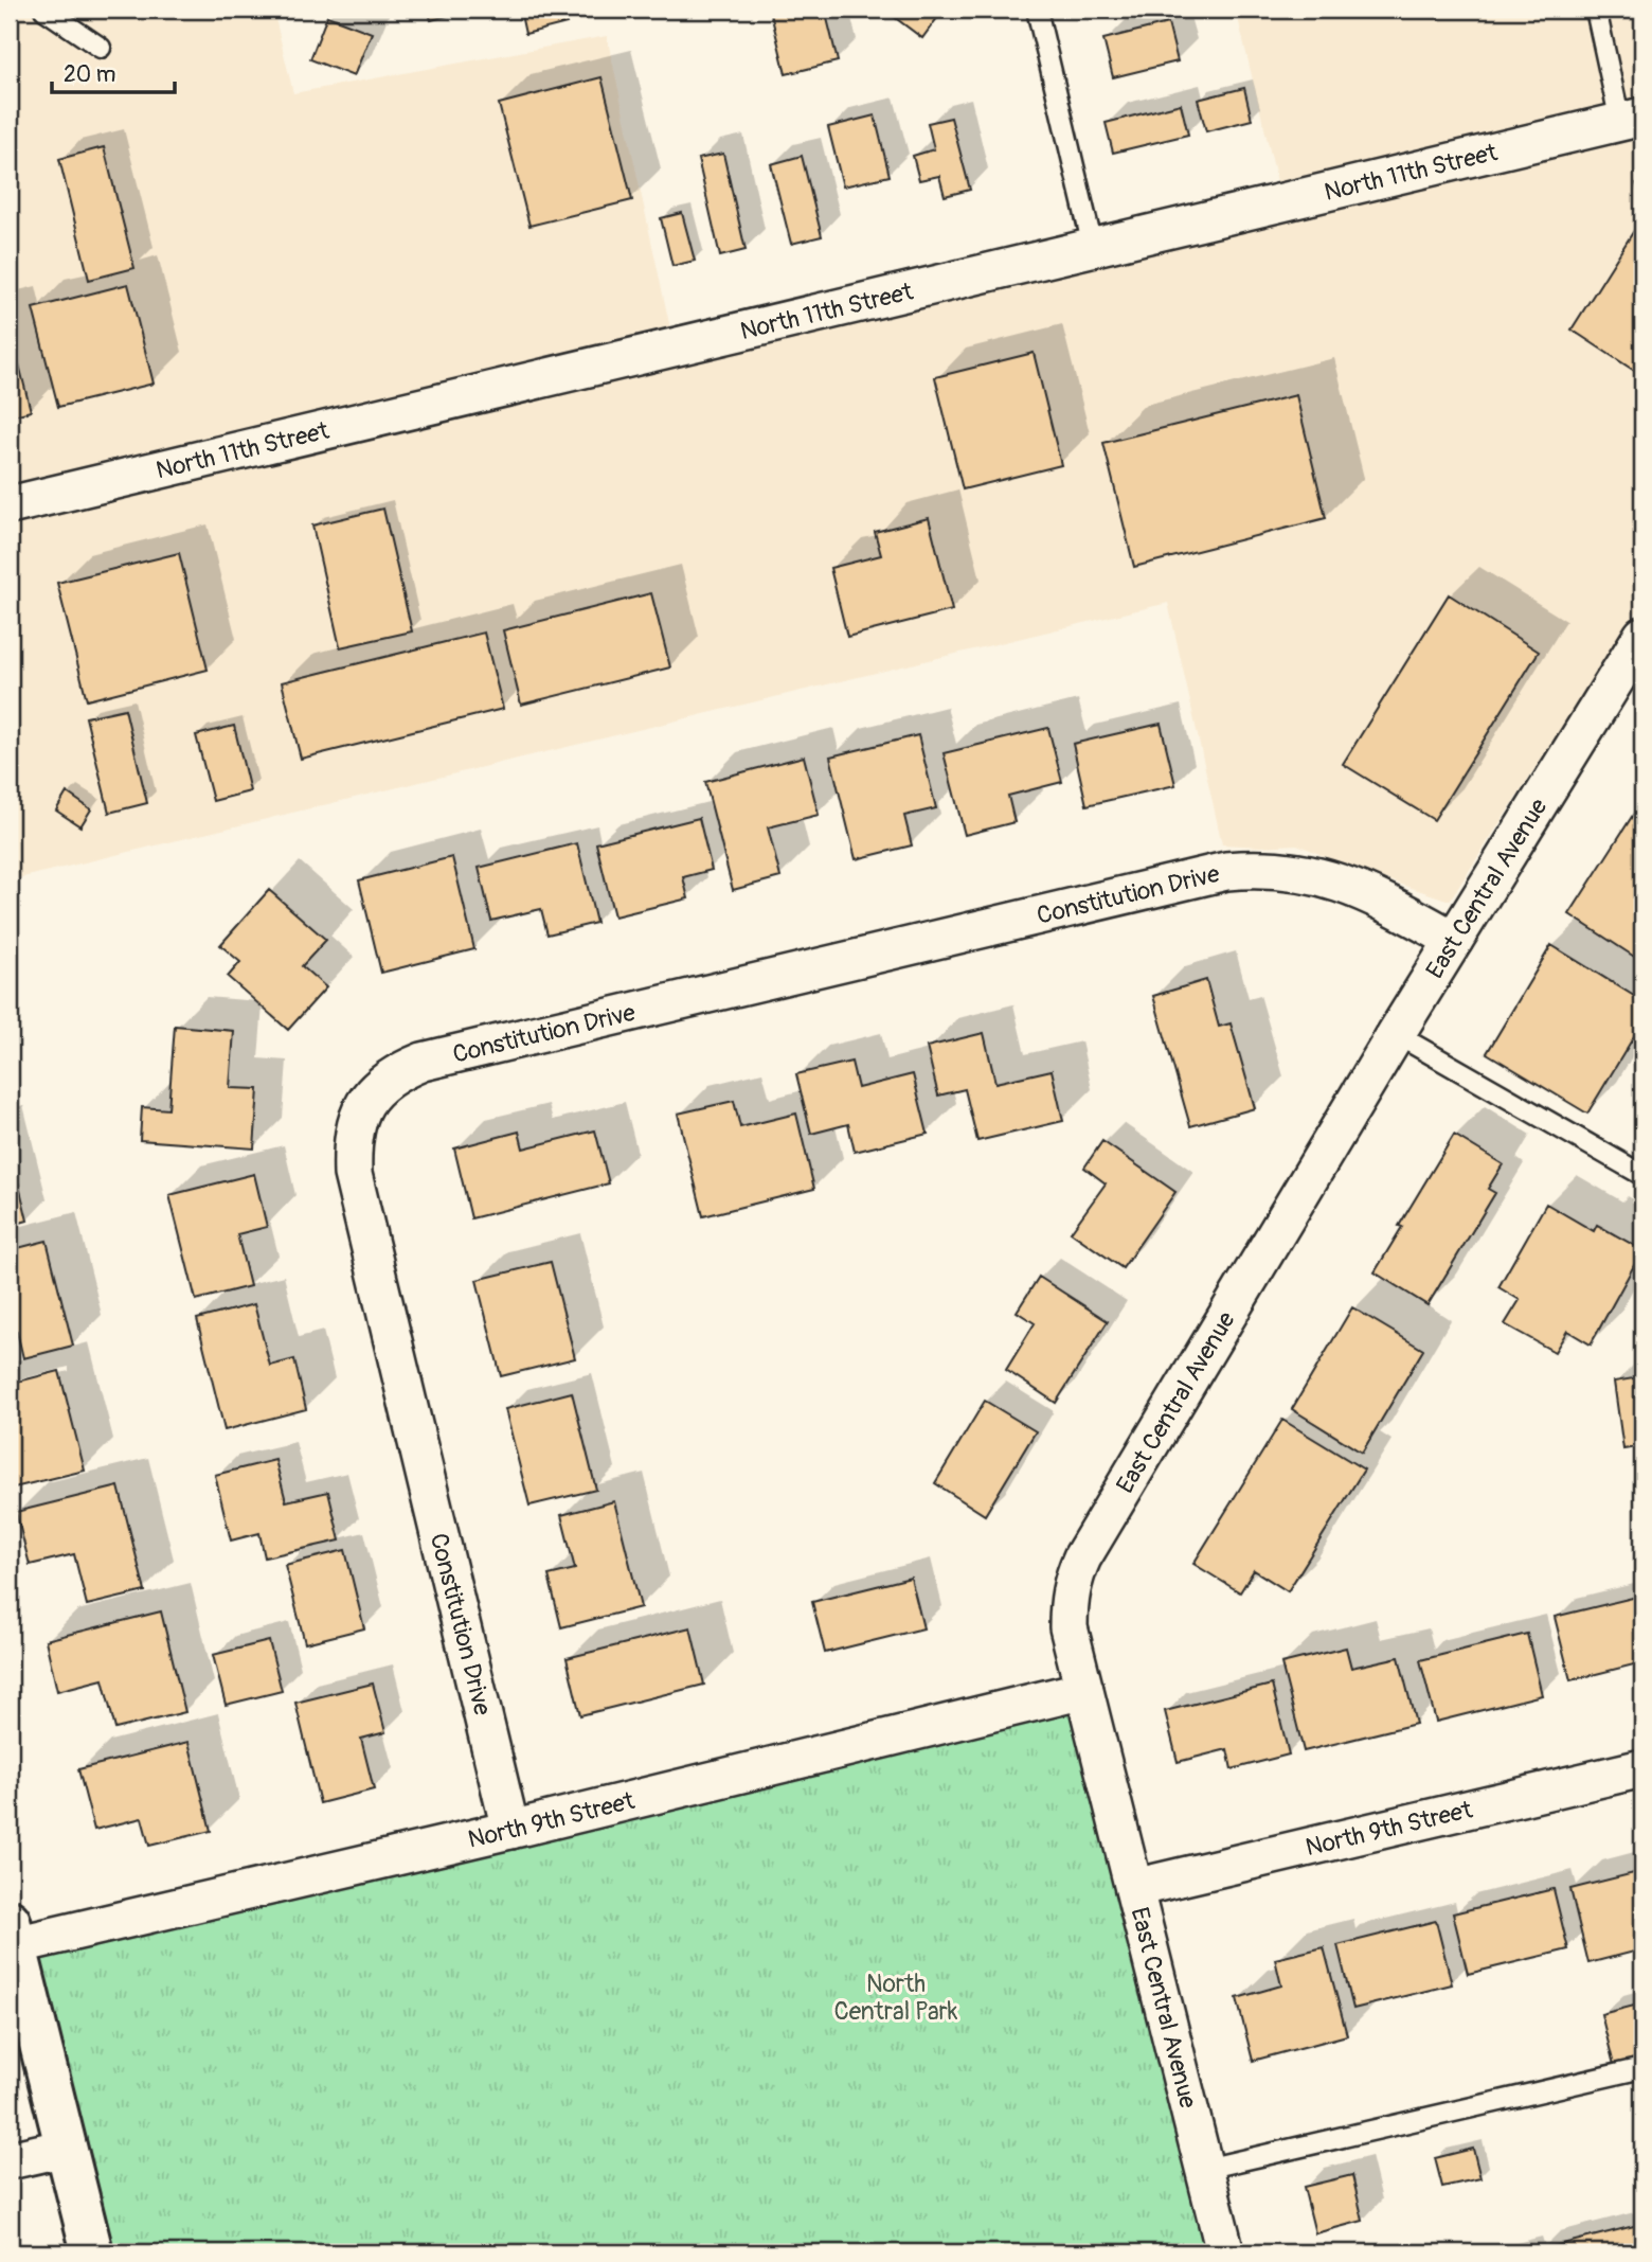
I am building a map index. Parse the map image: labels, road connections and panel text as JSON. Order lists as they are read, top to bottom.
{
  "streets": {
    "street": [
      "North 11th Street",
      "East Central Avenue",
      "Constitution Drive",
      "North 9th Street"
    ]
  },
  "crossings": [
    ["East Central Avenue", "Constitution Drive"],
    ["East Central Avenue", "North 9th Street"],
    ["Constitution Drive", "North 9th Street"]
  ],
  "parks": ["North Central Park"],
  "scale_bar": "20 m"
}
